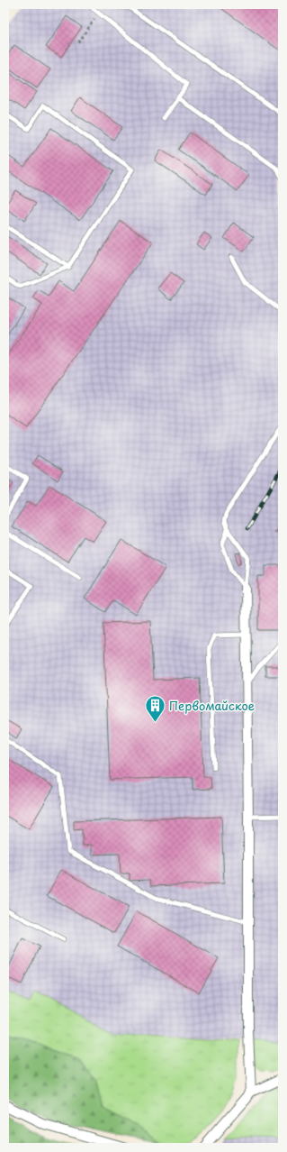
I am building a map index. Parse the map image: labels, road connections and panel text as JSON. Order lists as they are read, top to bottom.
{
  "places": {
    "building": ["Первомайское"]
  }
}
